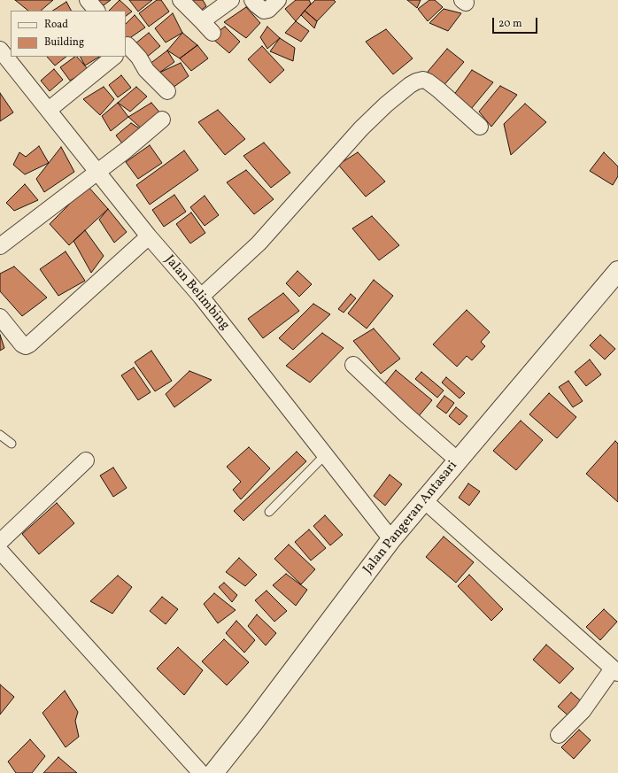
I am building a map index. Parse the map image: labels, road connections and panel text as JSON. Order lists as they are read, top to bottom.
{
  "streets": {
    "street": ["Jalan Belimbing", "Jalan Pangeran Antasari"]
  },
  "crossings": [
    ["Jalan Belimbing", "Jalan Pangeran Antasari"]
  ],
  "legend": ["Road", "Building"],
  "scale_bar": "20 m"
}
